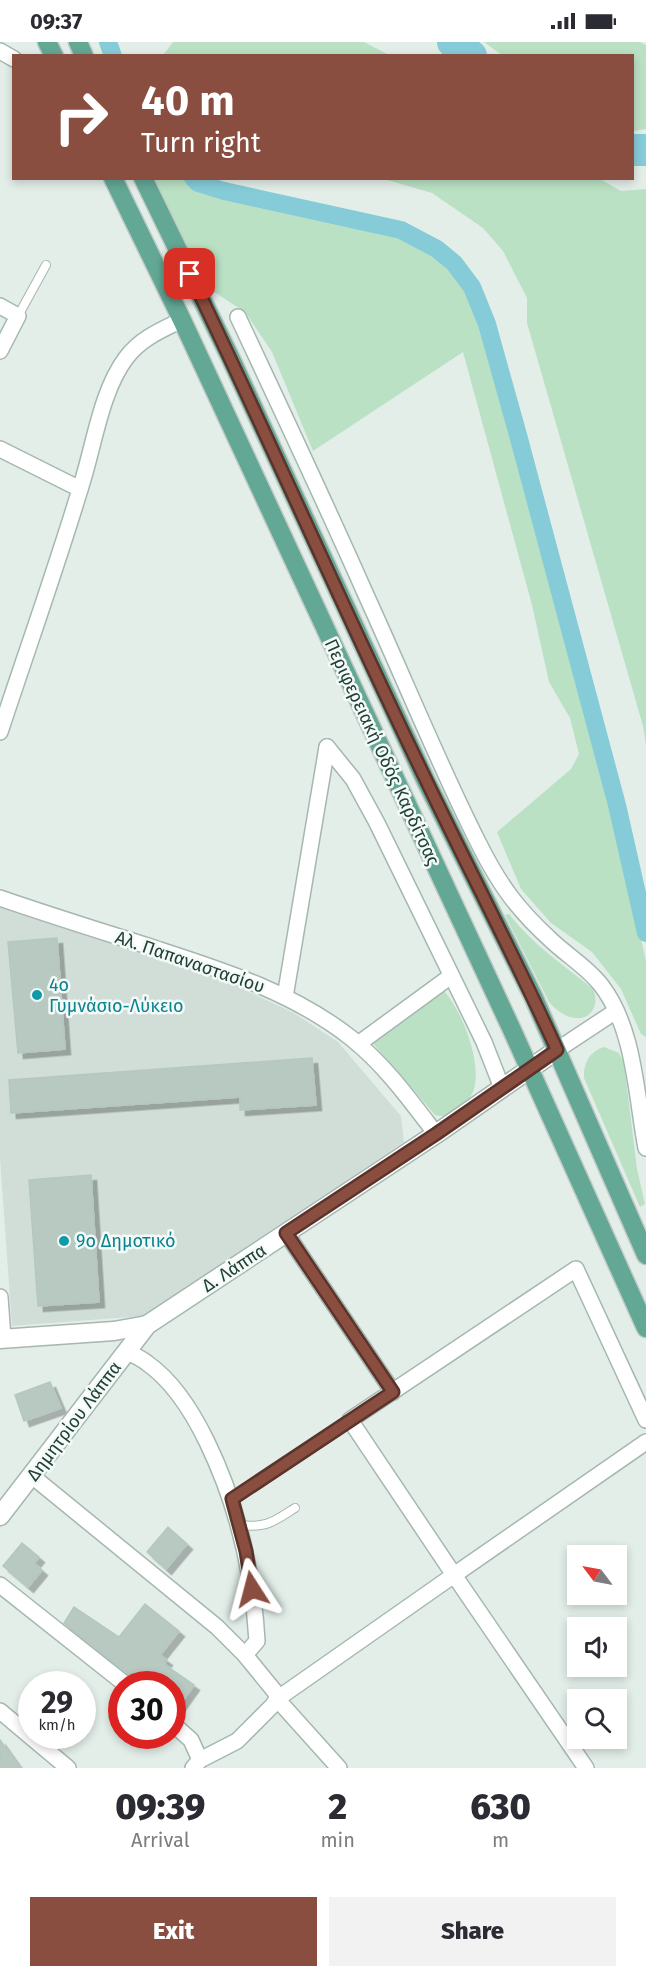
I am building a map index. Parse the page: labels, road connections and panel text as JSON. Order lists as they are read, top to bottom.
{
  "streets": {
    "main road": ["Περιφερειακή Οδός Καρδίτσας"],
    "street": ["Αλ. Παπαναστασίου", "Δ. Λάππα", "Δημητρίου Λάππα"]
  },
  "crossings": [
    ["Περιφερειακή Οδός Καρδίτσας", "Δ. Λάππα"],
    ["Αλ. Παπαναστασίου", "Δ. Λάππα"],
    ["Δ. Λάππα", "Δημητρίου Λάππα"]
  ],
  "places": ["4ο Γυμνάσιο-Λύκειο", "9ο Δημοτικό"],
  "north": "top left",
  "page": {
    "status": "09:37",
    "turn": ["40 m", "Turn right"],
    "speed": "29 km/h",
    "limit": "30",
    "eta": [
      "09:39",
      "Arrival",
      "2",
      "min",
      "630",
      "m"
    ],
    "buttons": ["Exit", "Share"]
  }
}
